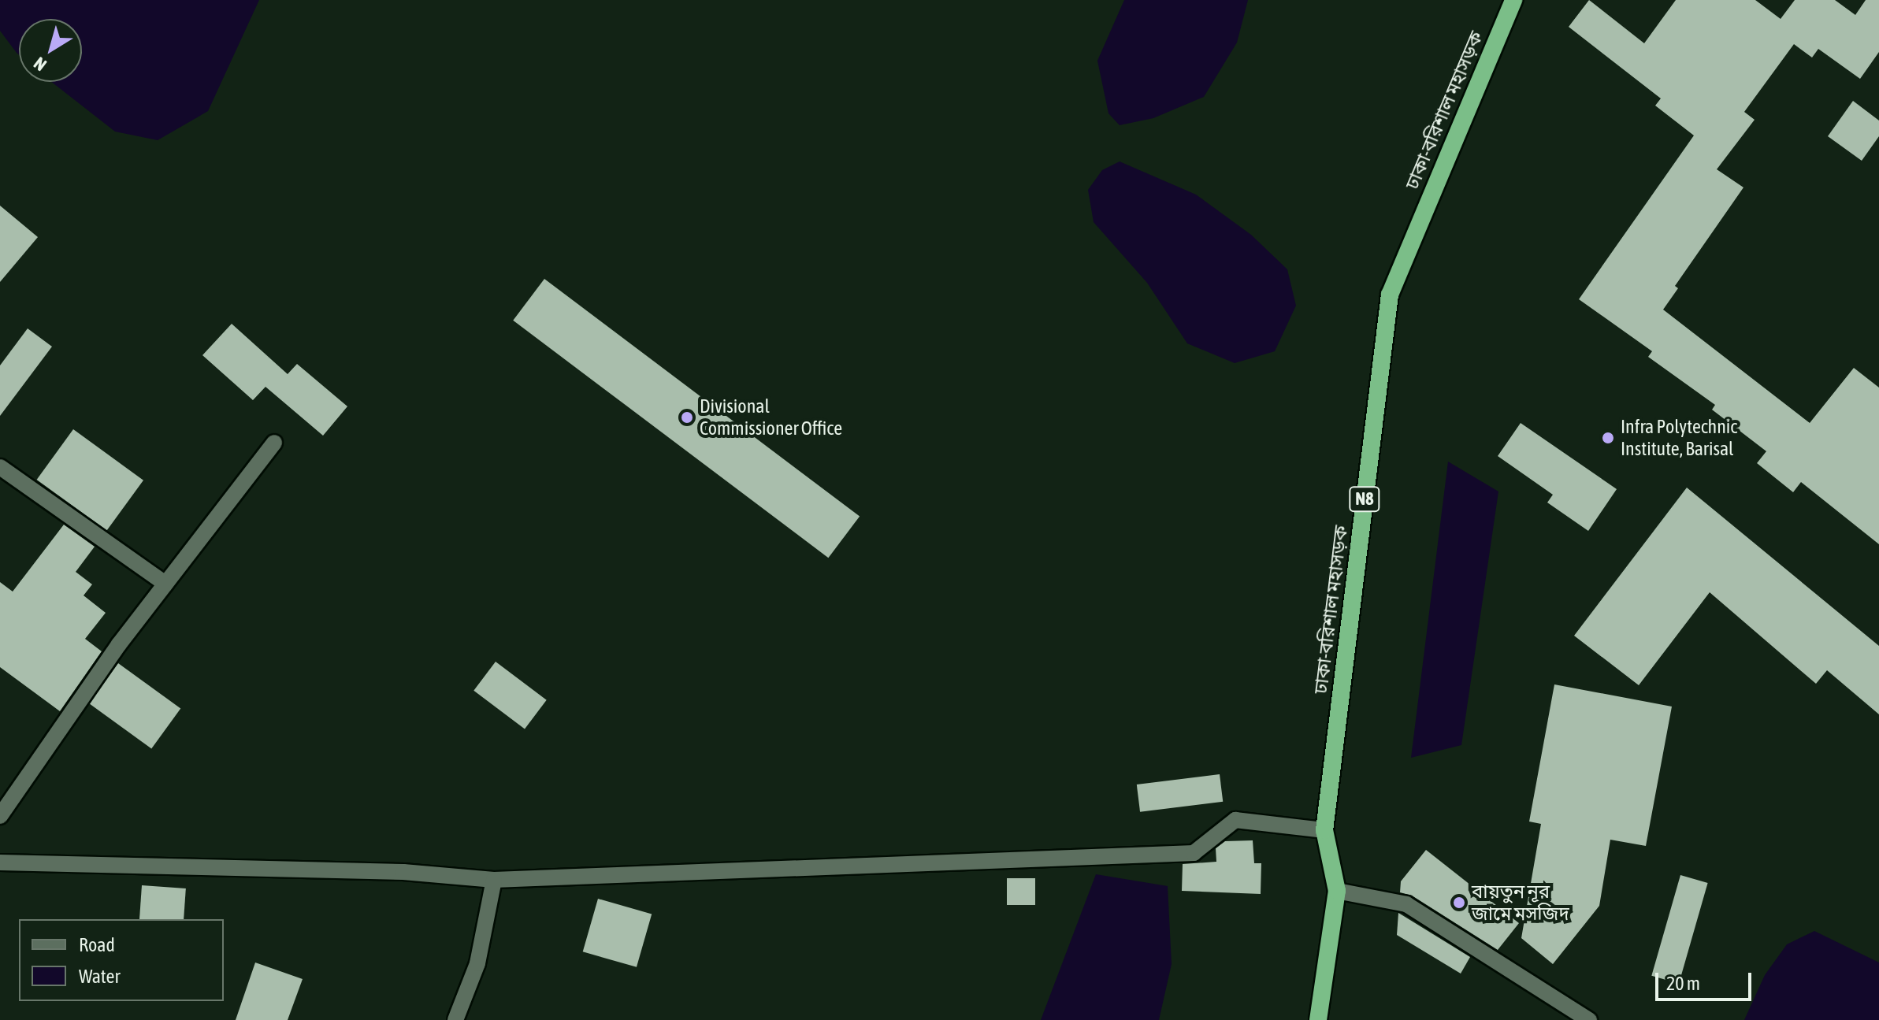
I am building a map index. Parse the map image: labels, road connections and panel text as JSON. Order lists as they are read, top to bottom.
{
  "streets": {
    "highway": ["ঢাকা-বরিশাল মহাসড়ক", "N8"]
  },
  "places": ["Divisional Commissioner Office", "Infra Polytechnic Institute, Barisal", "বায়তুন নূর জামে মসজিদ"],
  "legend": ["Road", "Water"],
  "scale_bar": "20 m",
  "north": "bottom left"
}
